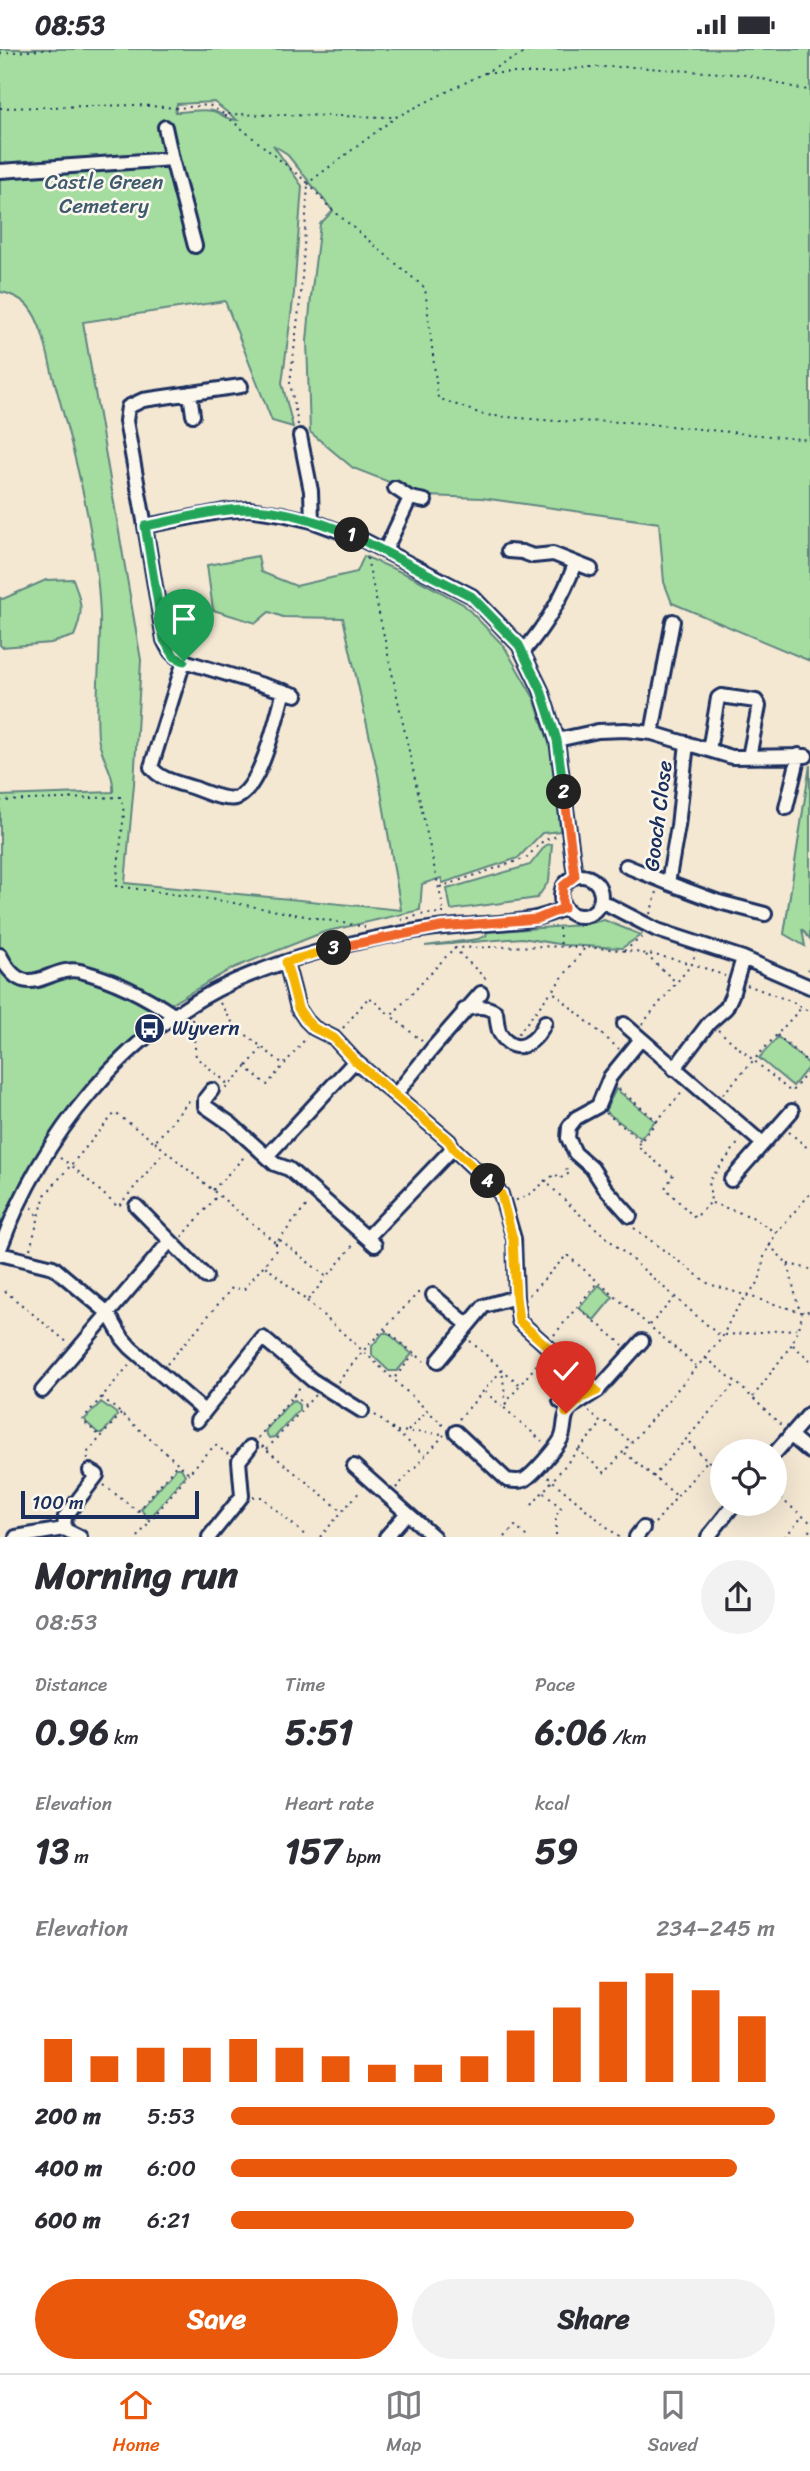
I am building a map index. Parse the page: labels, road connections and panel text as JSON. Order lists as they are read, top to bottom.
{
  "streets": {
    "street": ["Gooch Close"]
  },
  "parks": ["Castle Green Cemetery"],
  "places": {
    "bus stop": ["Wyvern"]
  },
  "scale_bar": "100 m",
  "page": {
    "status": "08:53",
    "pins": [
      "1",
      "2",
      "3",
      "4"
    ],
    "scale": "100 m",
    "heading": ["Morning run", "08:53"],
    "stats": [
      ["Distance", "0.96 km"],
      ["Time", "5:51"],
      ["Pace", "6:06 /km"],
      ["Elevation", "13 m"],
      ["Heart rate", "157 bpm"],
      ["kcal", "59"]
    ],
    "chart": ["Elevation", "234–245 m"],
    "list": [
      {
        "name": "200 m",
        "note": "5:53"
      },
      {
        "name": "400 m",
        "note": "6:00"
      },
      {
        "name": "600 m",
        "note": "6:21"
      }
    ],
    "buttons": ["Save", "Share"],
    "tabs": ["Home", "Map", "Saved"]
  }
}
